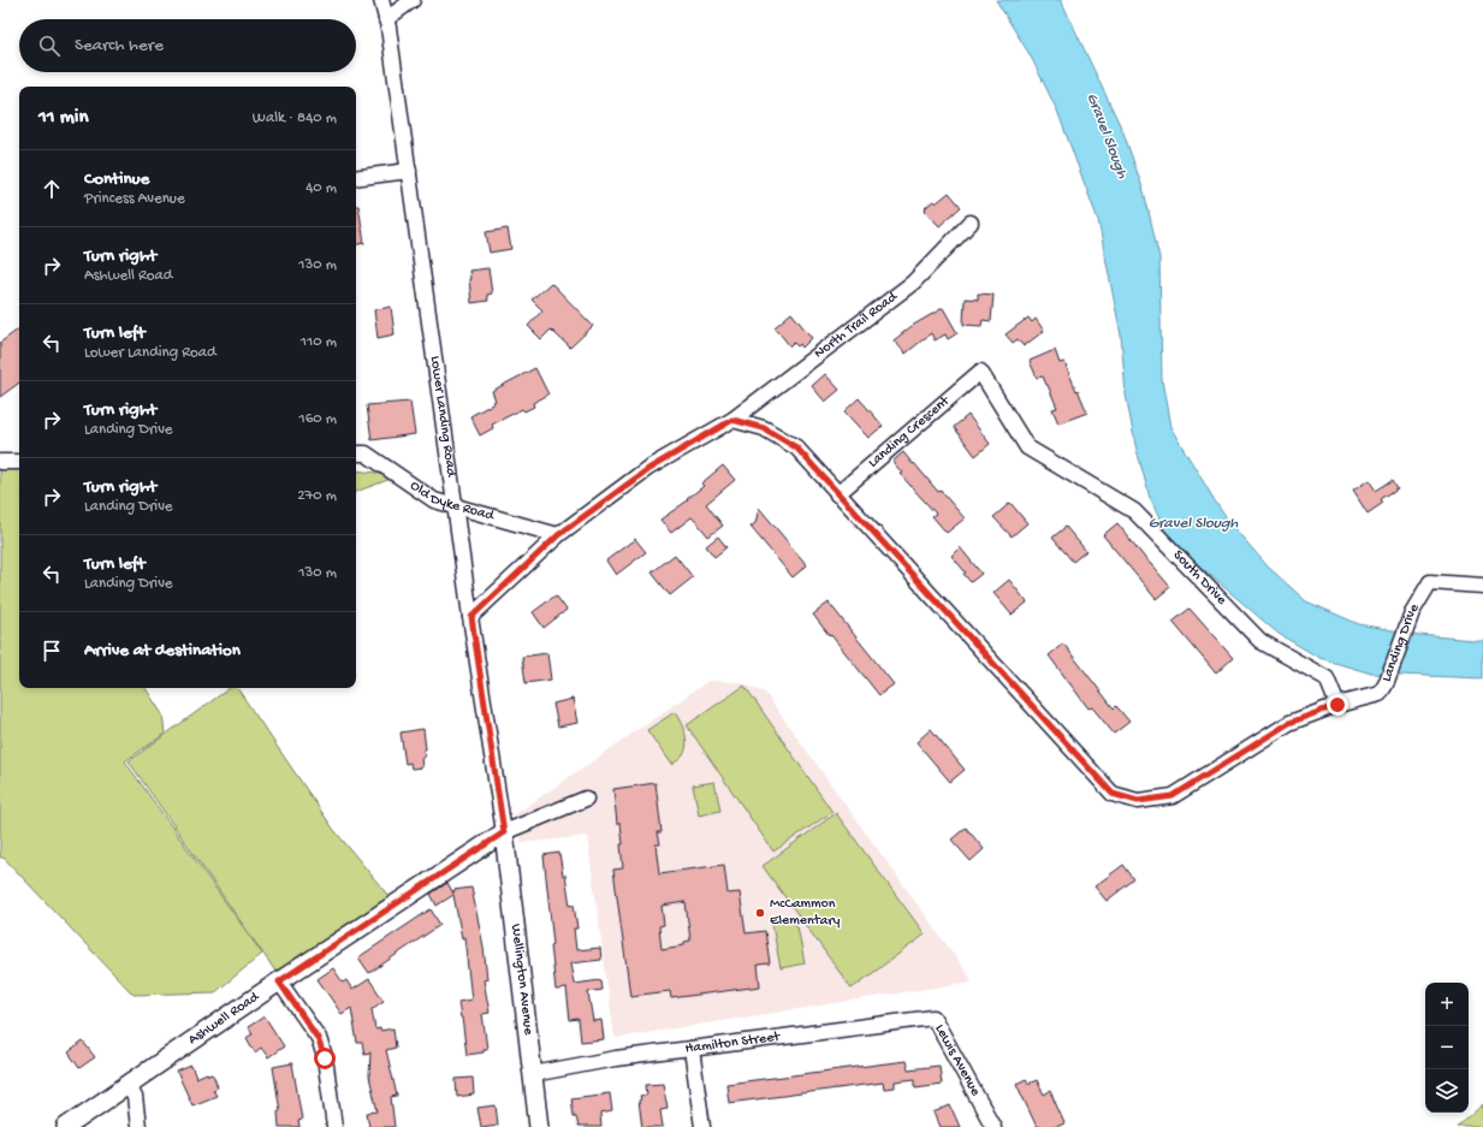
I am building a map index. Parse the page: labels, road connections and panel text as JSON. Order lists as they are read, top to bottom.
{
  "streets": {
    "street": [
      "North Trail Road",
      "Lower Landing Road",
      "Landing Crescent",
      "Old Dyke Road",
      "South Drive",
      "Landing Drive",
      "Wellington Avenue",
      "Ashwell Road",
      "Hamilton Street",
      "Lewis Avenue"
    ]
  },
  "crossings": [
    ["North Trail Road", "Landing Drive"],
    ["Lower Landing Road", "Old Dyke Road"],
    ["Lower Landing Road", "Wellington Avenue"],
    ["Lower Landing Road", "Ashwell Road"],
    ["Landing Crescent", "South Drive"],
    ["Landing Crescent", "Landing Drive"],
    ["South Drive", "Landing Drive"],
    ["Wellington Avenue", "Ashwell Road"],
    ["Wellington Avenue", "Hamilton Street"],
    ["Hamilton Street", "Lewis Avenue"]
  ],
  "water": ["Gravel Slough"],
  "places": ["McCammon Elementary"],
  "page": {
    "search": "Search here",
    "heading": ["11 min", "Walk · 840 m"],
    "list": [
      ["Continue", "Princess Avenue", "40 m"],
      ["Turn right", "Ashwell Road", "130 m"],
      ["Turn left", "Lower Landing Road", "110 m"],
      ["Turn right", "Landing Drive", "160 m"],
      ["Turn right", "Landing Drive", "270 m"],
      ["Turn left", "Landing Drive", "130 m"],
      "Arrive at destination"
    ],
    "map_buttons": ["+", "−"]
  }
}
